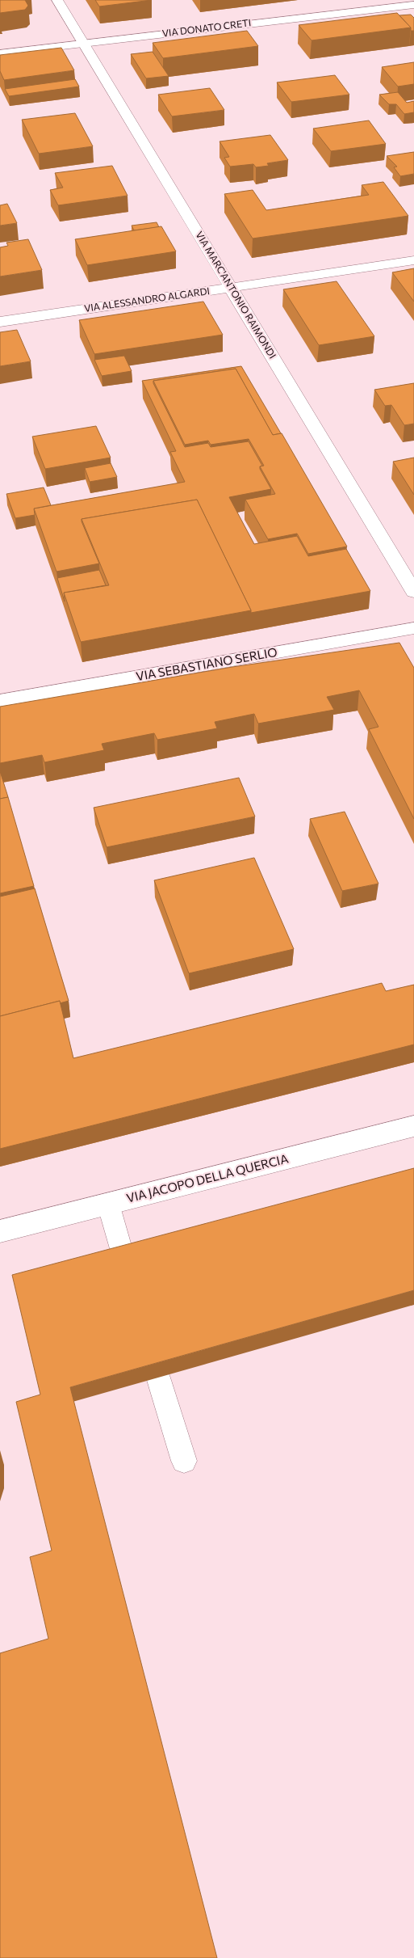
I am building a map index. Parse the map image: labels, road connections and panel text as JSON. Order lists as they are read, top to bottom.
{
  "streets": {
    "street": [
      "VIA DONATO CRETI",
      "VIA MARC'ANTONIO RAIMONDI",
      "VIA ALESSANDRO ALGARDI",
      "VIA SEBASTIANO SERLIO",
      "VIA JACOPO DELLA QUERCIA"
    ]
  },
  "crossings": [
    ["VIA DONATO CRETI", "VIA MARC'ANTONIO RAIMONDI"],
    ["VIA MARC'ANTONIO RAIMONDI", "VIA ALESSANDRO ALGARDI"]
  ]
}
